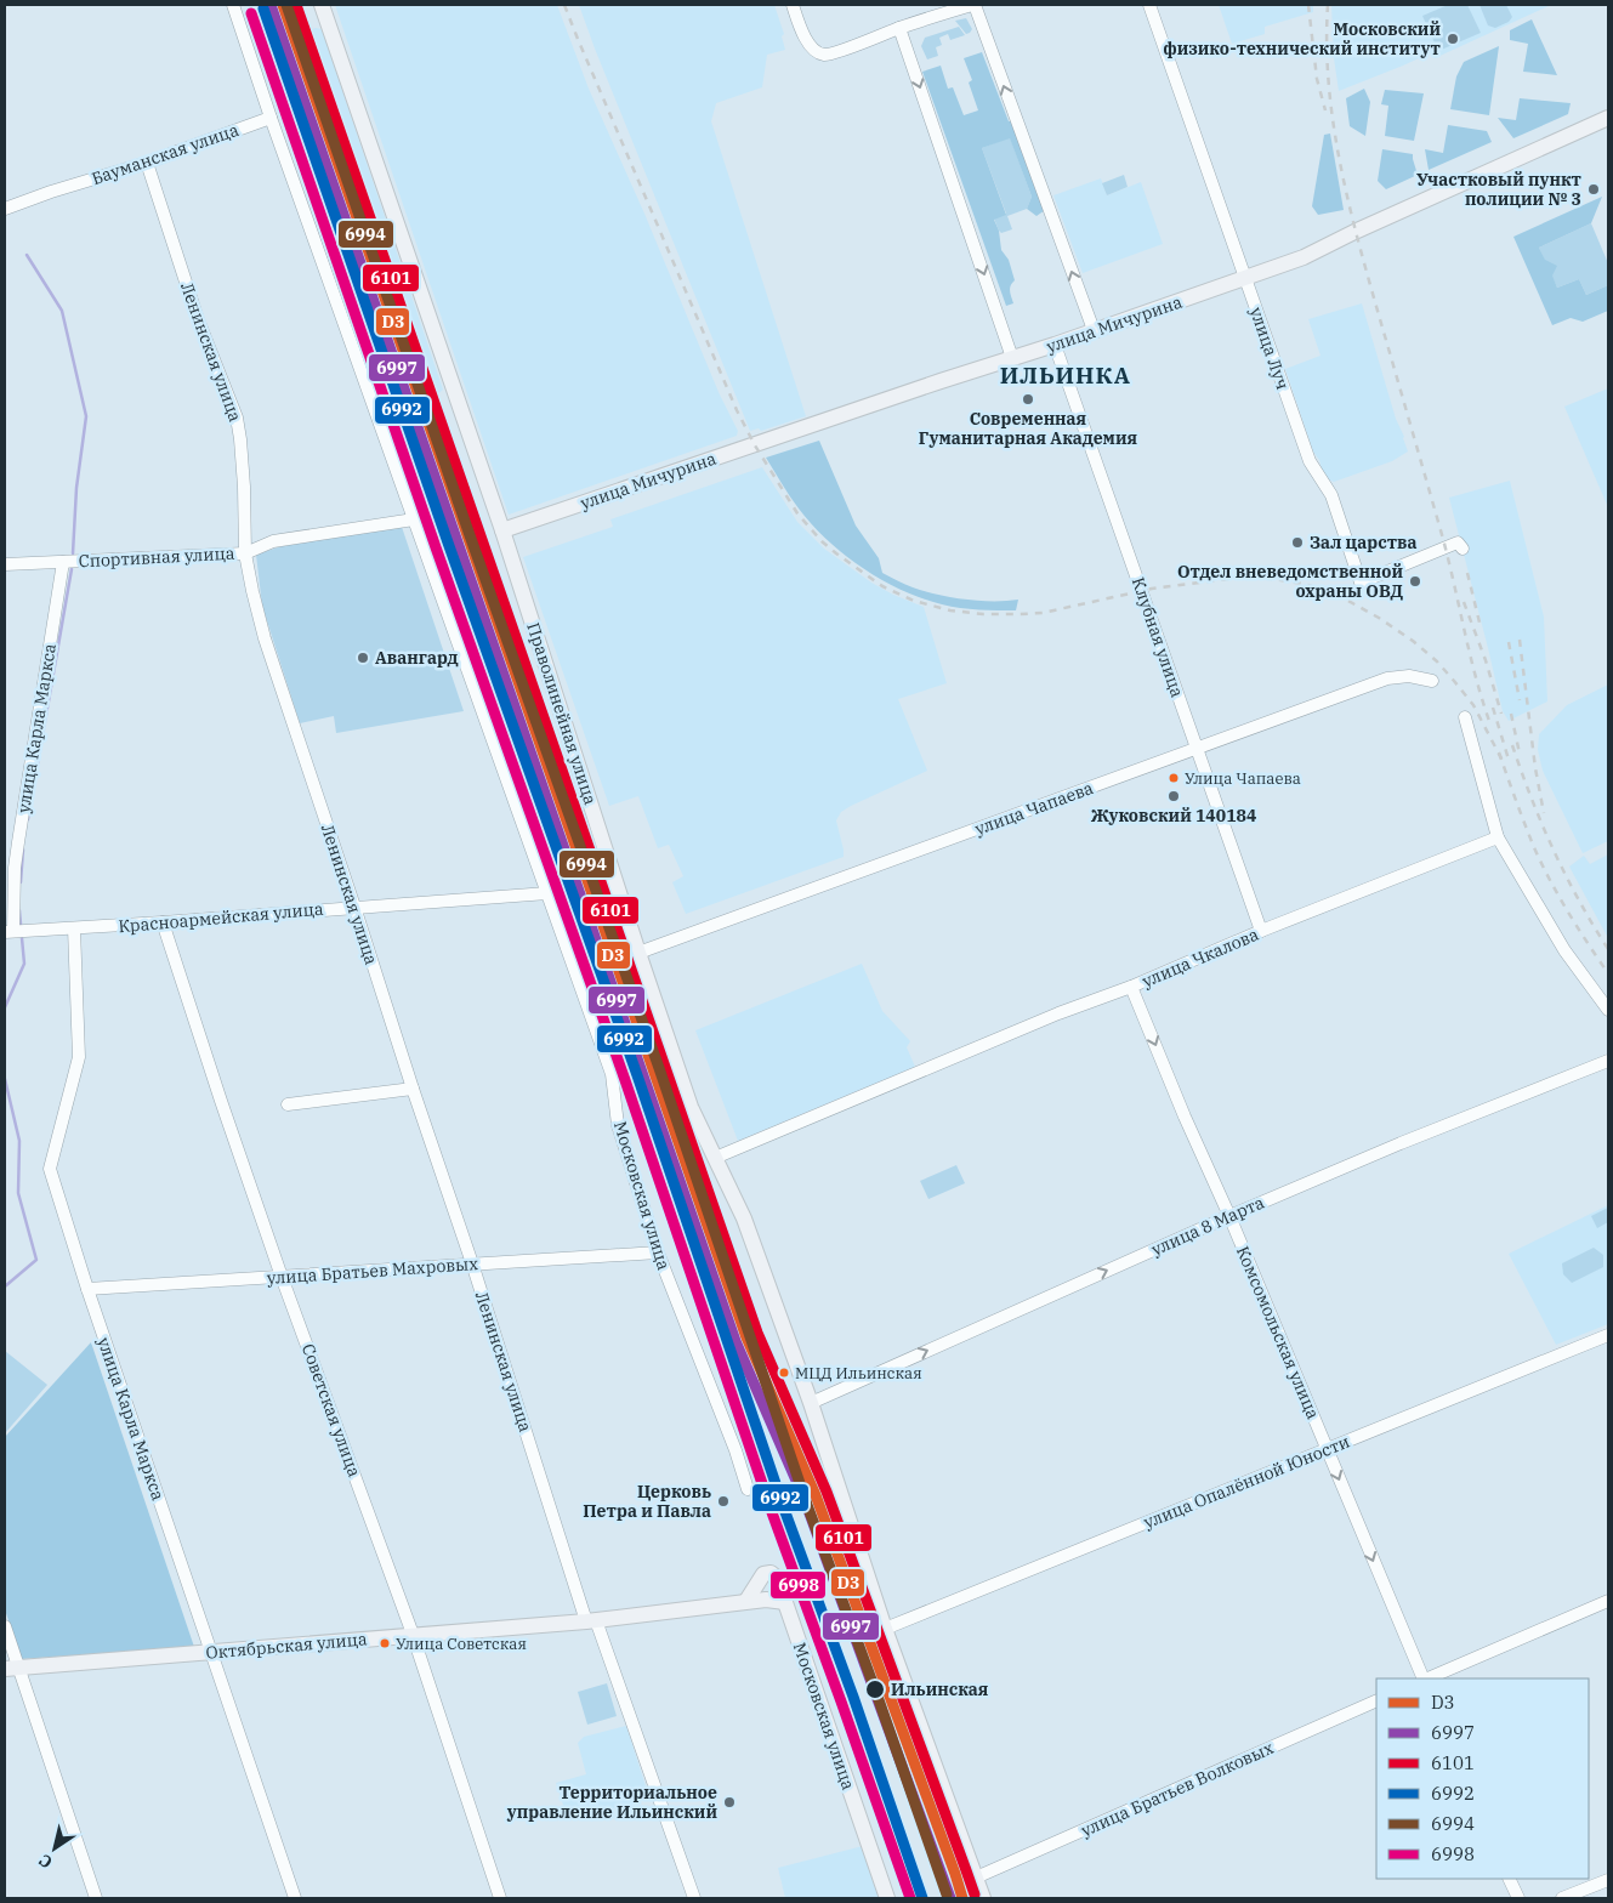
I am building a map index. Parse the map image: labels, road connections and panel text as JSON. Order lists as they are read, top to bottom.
{
  "streets": {
    "main road": [
      "улица Мичурина",
      "Праволинейная улица",
      "Московская улица",
      "Октябрьская улица"
    ],
    "street": [
      "Бауманская улица",
      "улица Луч",
      "Ленинская улица",
      "Спортивная улица",
      "Клубная улица",
      "улица Карла Маркса",
      "улица Чапаева",
      "Красноармейская улица",
      "улица Чкалова",
      "улица 8 Марта",
      "улица Братьев Махровых",
      "Комсомольская улица",
      "Советская улица",
      "улица Опалённой Юности",
      "улица Братьев Волковых"
    ]
  },
  "crossings": [
    ["Бауманская улица", "Ленинская улица"],
    ["Бауманская улица", "Московская улица"],
    ["улица Мичурина", "улица Луч"],
    ["улица Мичурина", "Клубная улица"],
    ["улица Мичурина", "Праволинейная улица"],
    ["Ленинская улица", "Спортивная улица"],
    ["Ленинская улица", "Красноармейская улица"],
    ["Ленинская улица", "улица Братьев Махровых"],
    ["Ленинская улица", "Октябрьская улица"],
    ["Спортивная улица", "улица Карла Маркса"],
    ["Спортивная улица", "Московская улица"],
    ["Клубная улица", "улица Чапаева"],
    ["Клубная улица", "улица Чкалова"],
    ["Праволинейная улица", "улица Чапаева"],
    ["Праволинейная улица", "улица Чкалова"],
    ["Праволинейная улица", "улица 8 Марта"],
    ["Праволинейная улица", "улица Опалённой Юности"],
    ["Праволинейная улица", "улица Братьев Волковых"],
    ["улица Карла Маркса", "Красноармейская улица"],
    ["улица Карла Маркса", "улица Братьев Махровых"],
    ["улица Карла Маркса", "Октябрьская улица"],
    ["Красноармейская улица", "Московская улица"],
    ["Красноармейская улица", "Советская улица"],
    ["улица Чкалова", "Комсомольская улица"],
    ["Московская улица", "улица Братьев Махровых"],
    ["Московская улица", "Октябрьская улица"],
    ["улица 8 Марта", "Комсомольская улица"],
    ["улица Братьев Махровых", "Советская улица"],
    ["Комсомольская улица", "улица Опалённой Юности"],
    ["Советская улица", "Октябрьская улица"]
  ],
  "one_way": ["улица 8 Марта", "Комсомольская улица"],
  "districts": ["ИЛЬИНКА"],
  "places": [
    "Московский физико-технический институт",
    "Участковый пункт полиции № 3",
    "Современная Гуманитарная Академия",
    "Зал царства",
    "Отдел вневедомственной охраны ОВД",
    "Авангард",
    "Улица Чапаева",
    "Жуковский 140184",
    "МЦД Ильинская",
    "Церковь Петра и Павла",
    "Улица Советская",
    "Ильинская",
    "Территориальное управление Ильинский"
  ],
  "lines": [
    "transit line D3",
    "transit line 6101",
    "transit line 6994",
    "transit line 6997",
    "transit line 6992",
    "transit line 6998"
  ],
  "legend": [
    "D3",
    "6997",
    "6101",
    "6992",
    "6994",
    "6998"
  ],
  "north": "bottom left"
}
